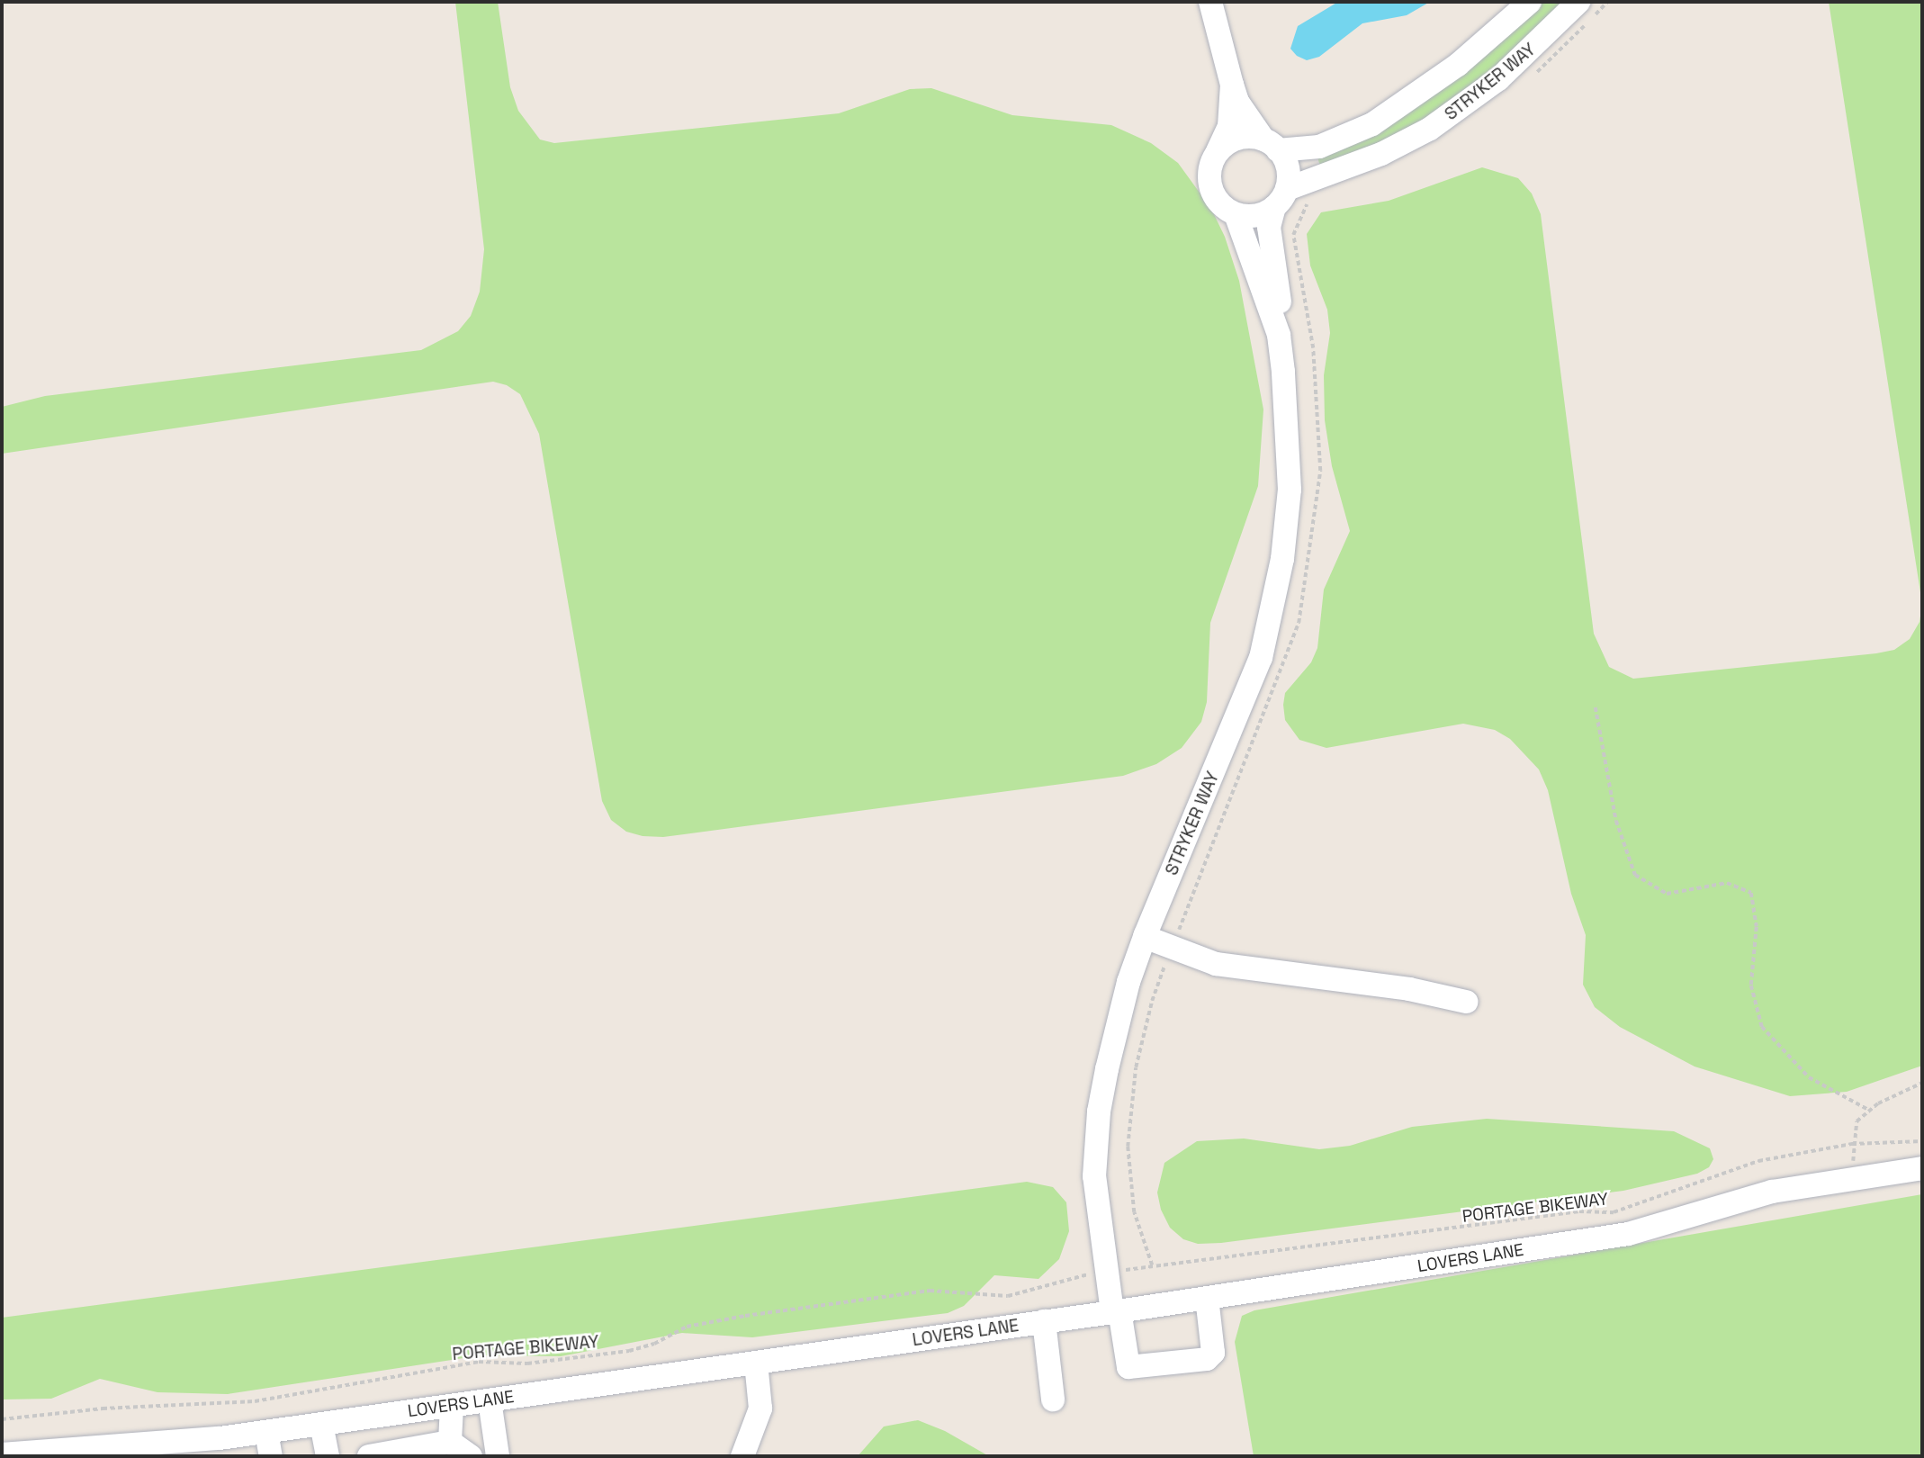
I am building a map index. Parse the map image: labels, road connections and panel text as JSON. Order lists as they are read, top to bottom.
{
  "streets": {
    "street": ["STRYKER WAY", "LOVERS LANE"],
    "path": ["PORTAGE BIKEWAY"]
  },
  "crossings": [
    ["STRYKER WAY", "LOVERS LANE"]
  ]
}
